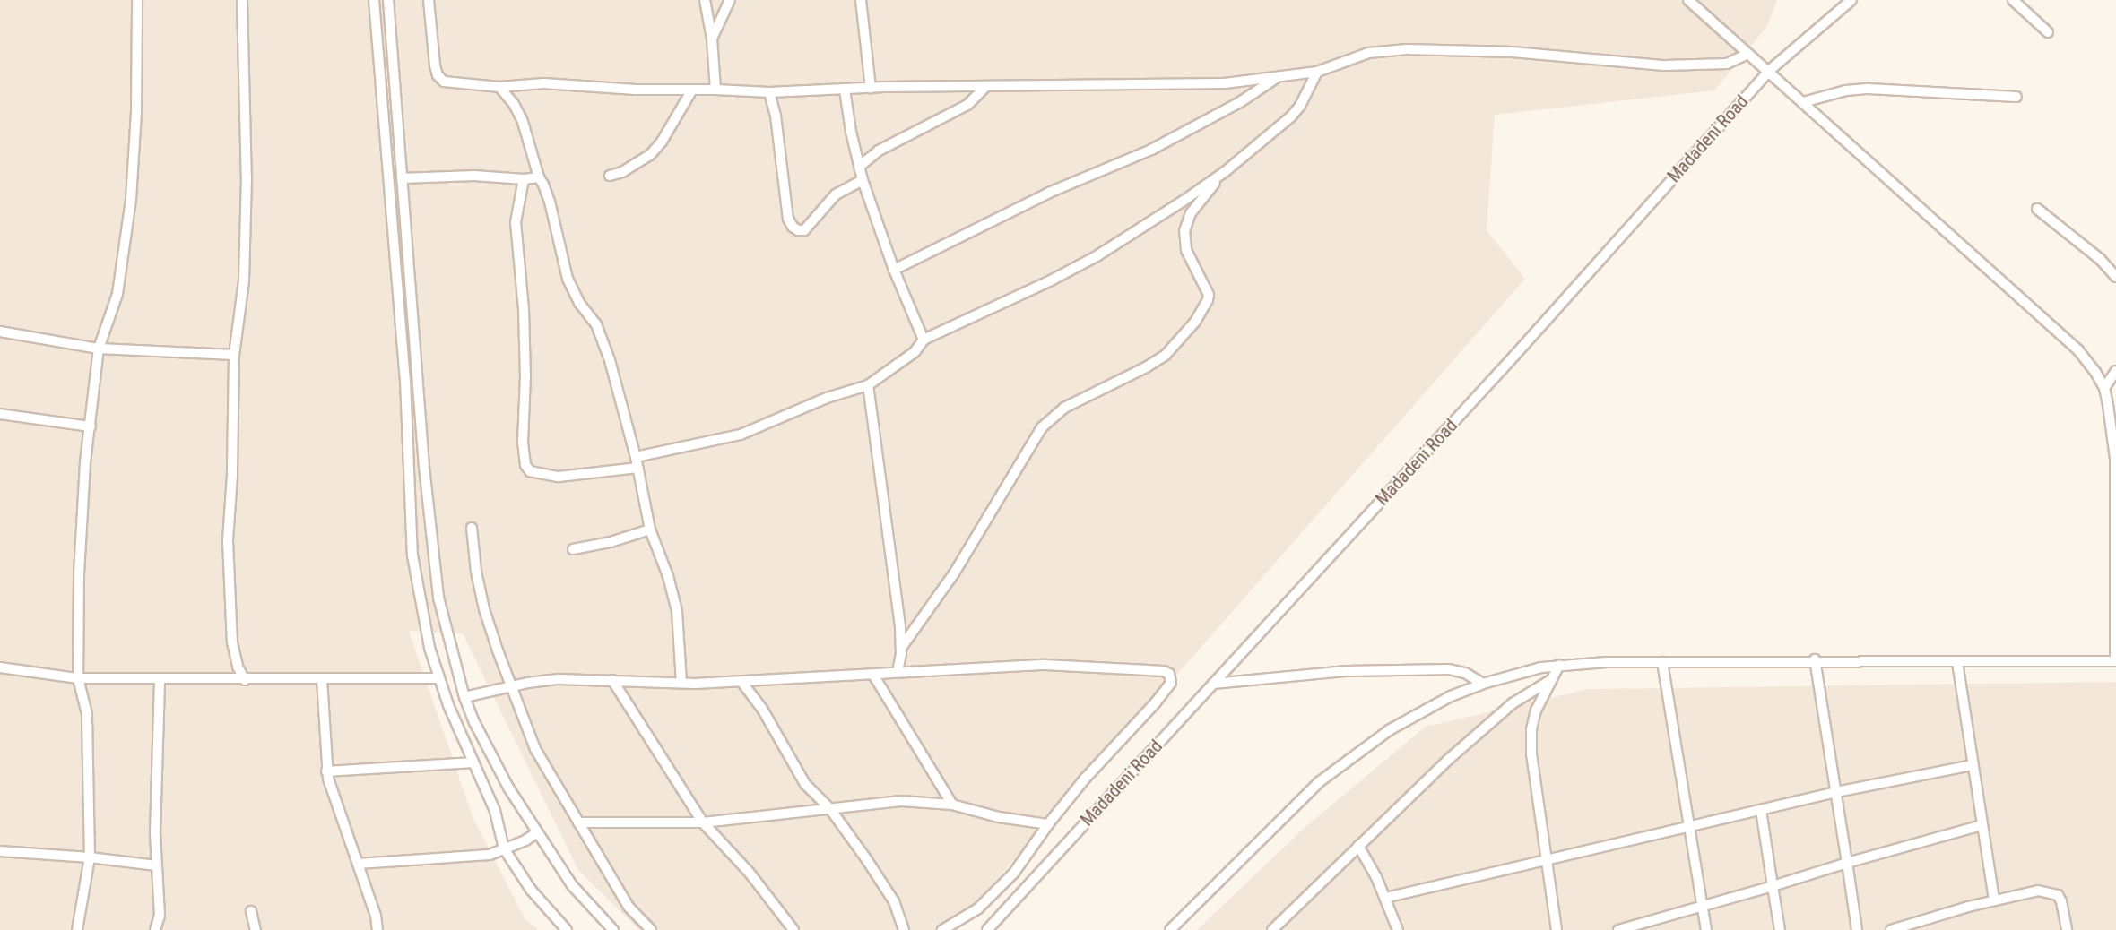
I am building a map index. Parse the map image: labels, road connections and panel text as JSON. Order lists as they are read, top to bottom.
{
  "streets": {
    "street": ["Madadeni Road"]
  }
}
